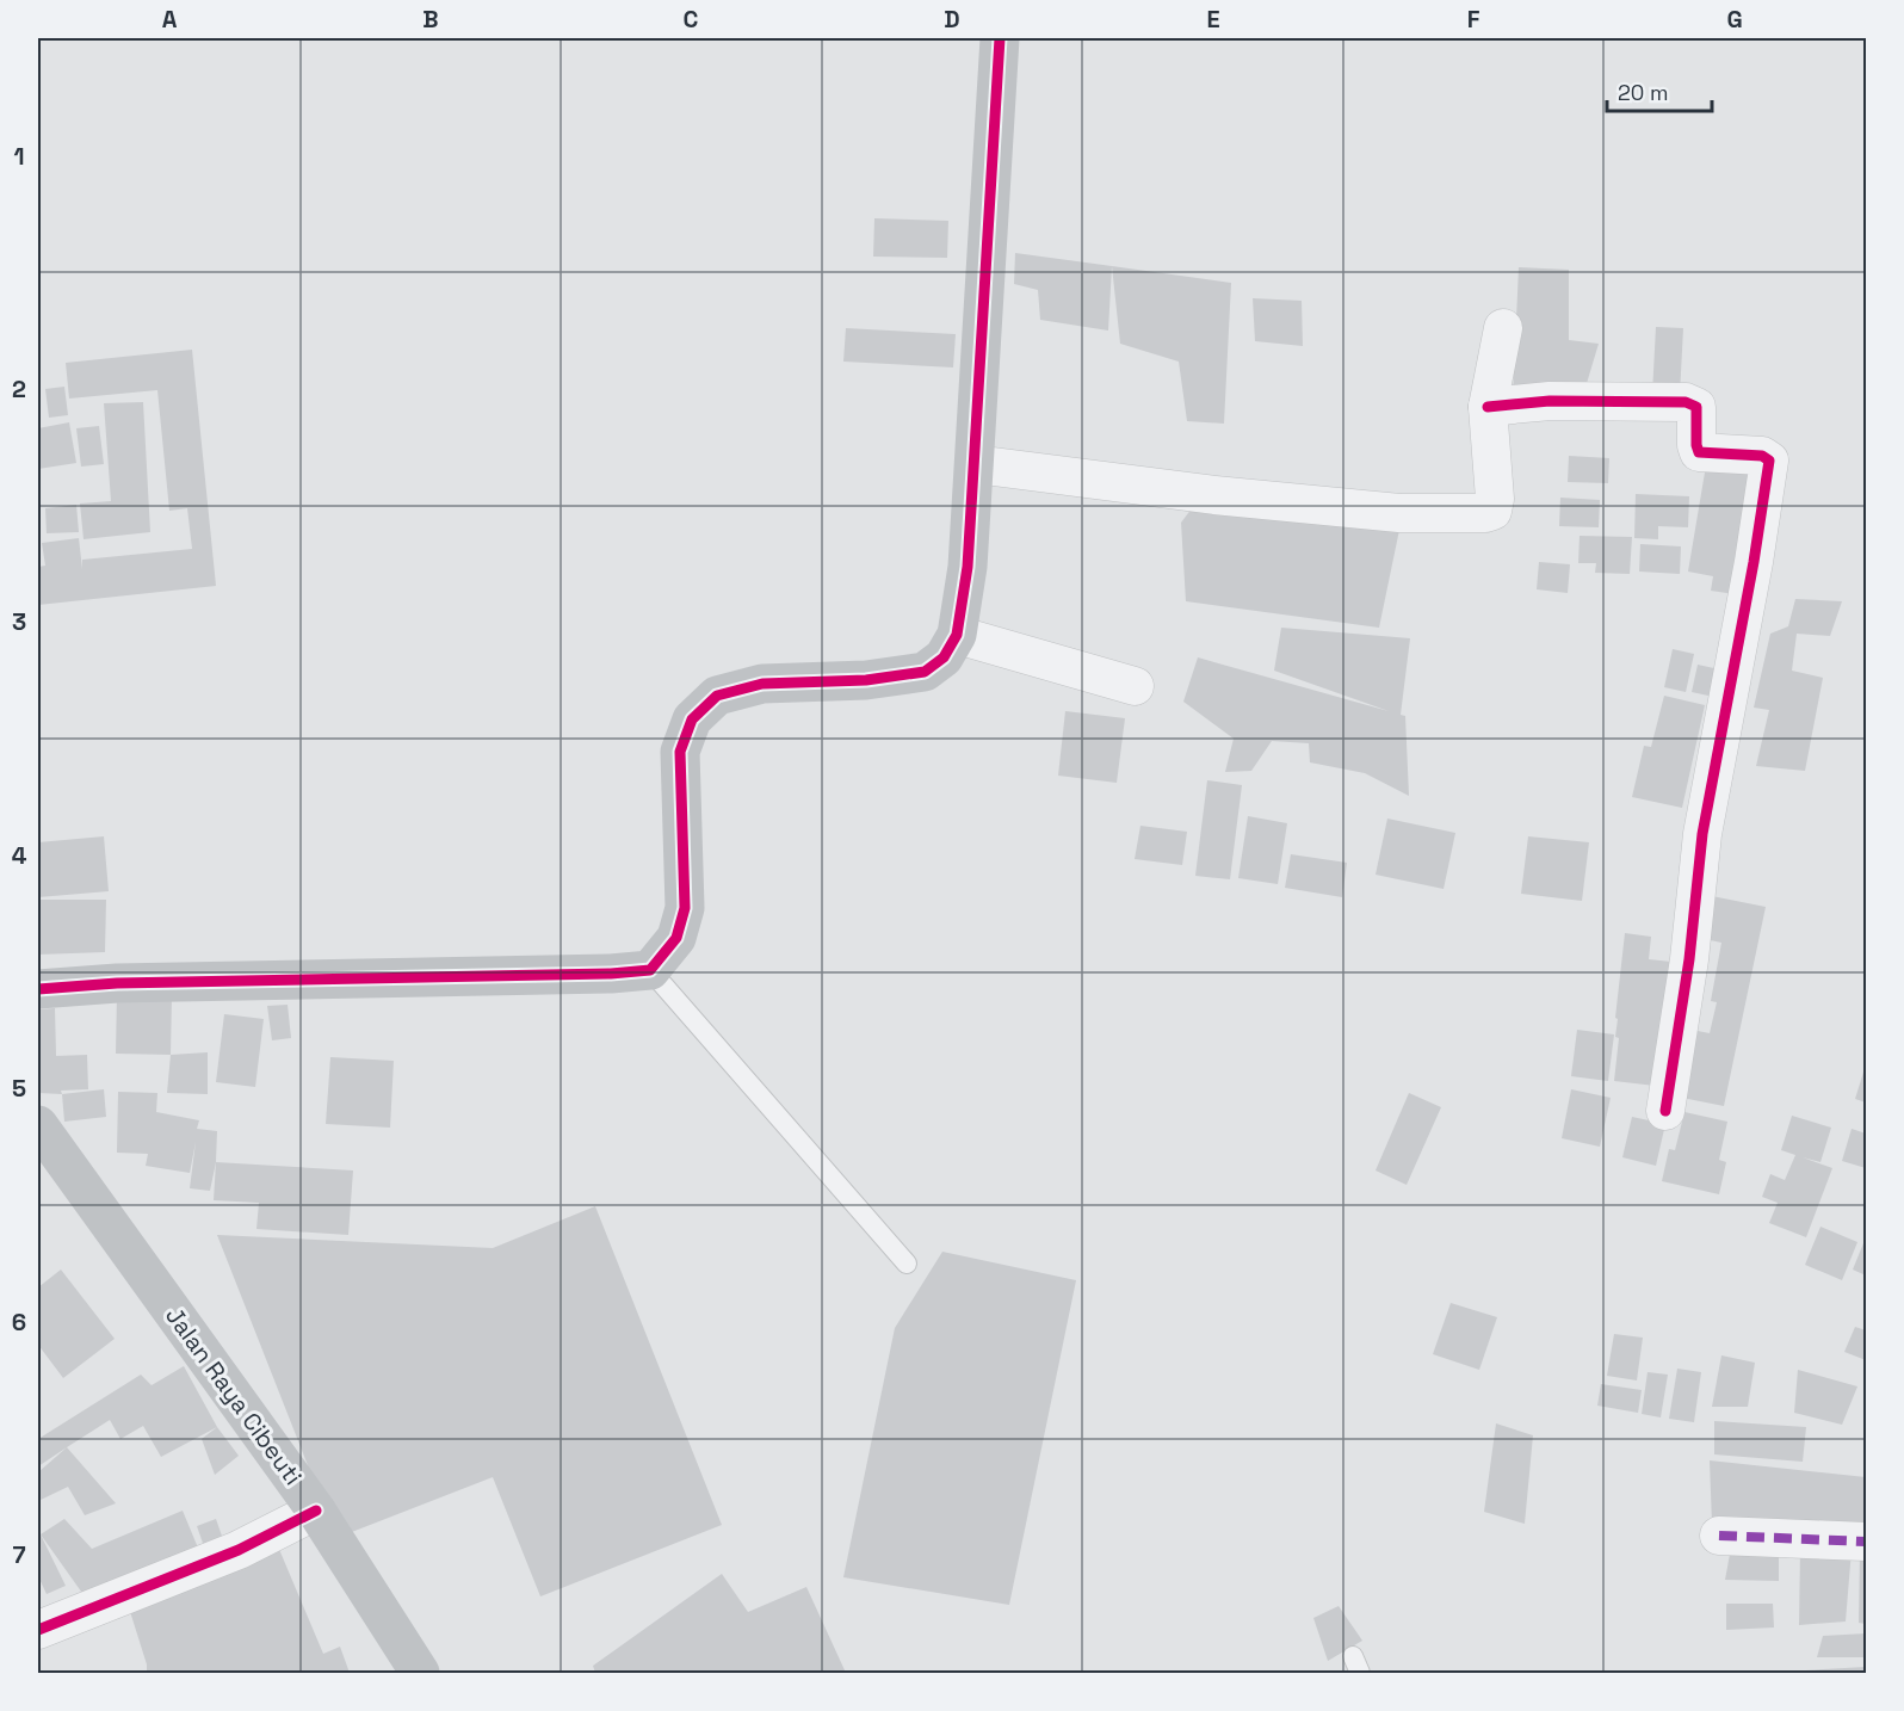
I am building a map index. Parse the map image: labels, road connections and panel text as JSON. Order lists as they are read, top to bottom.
{
  "streets": {
    "street": ["Jalan Raya Cibeuti"]
  },
  "scale_bar": "20 m",
  "grid": {
    "columns": [
      "A",
      "B",
      "C",
      "D",
      "E",
      "F",
      "G"
    ],
    "rows": [
      "1",
      "2",
      "3",
      "4",
      "5",
      "6",
      "7"
    ]
  }
}
